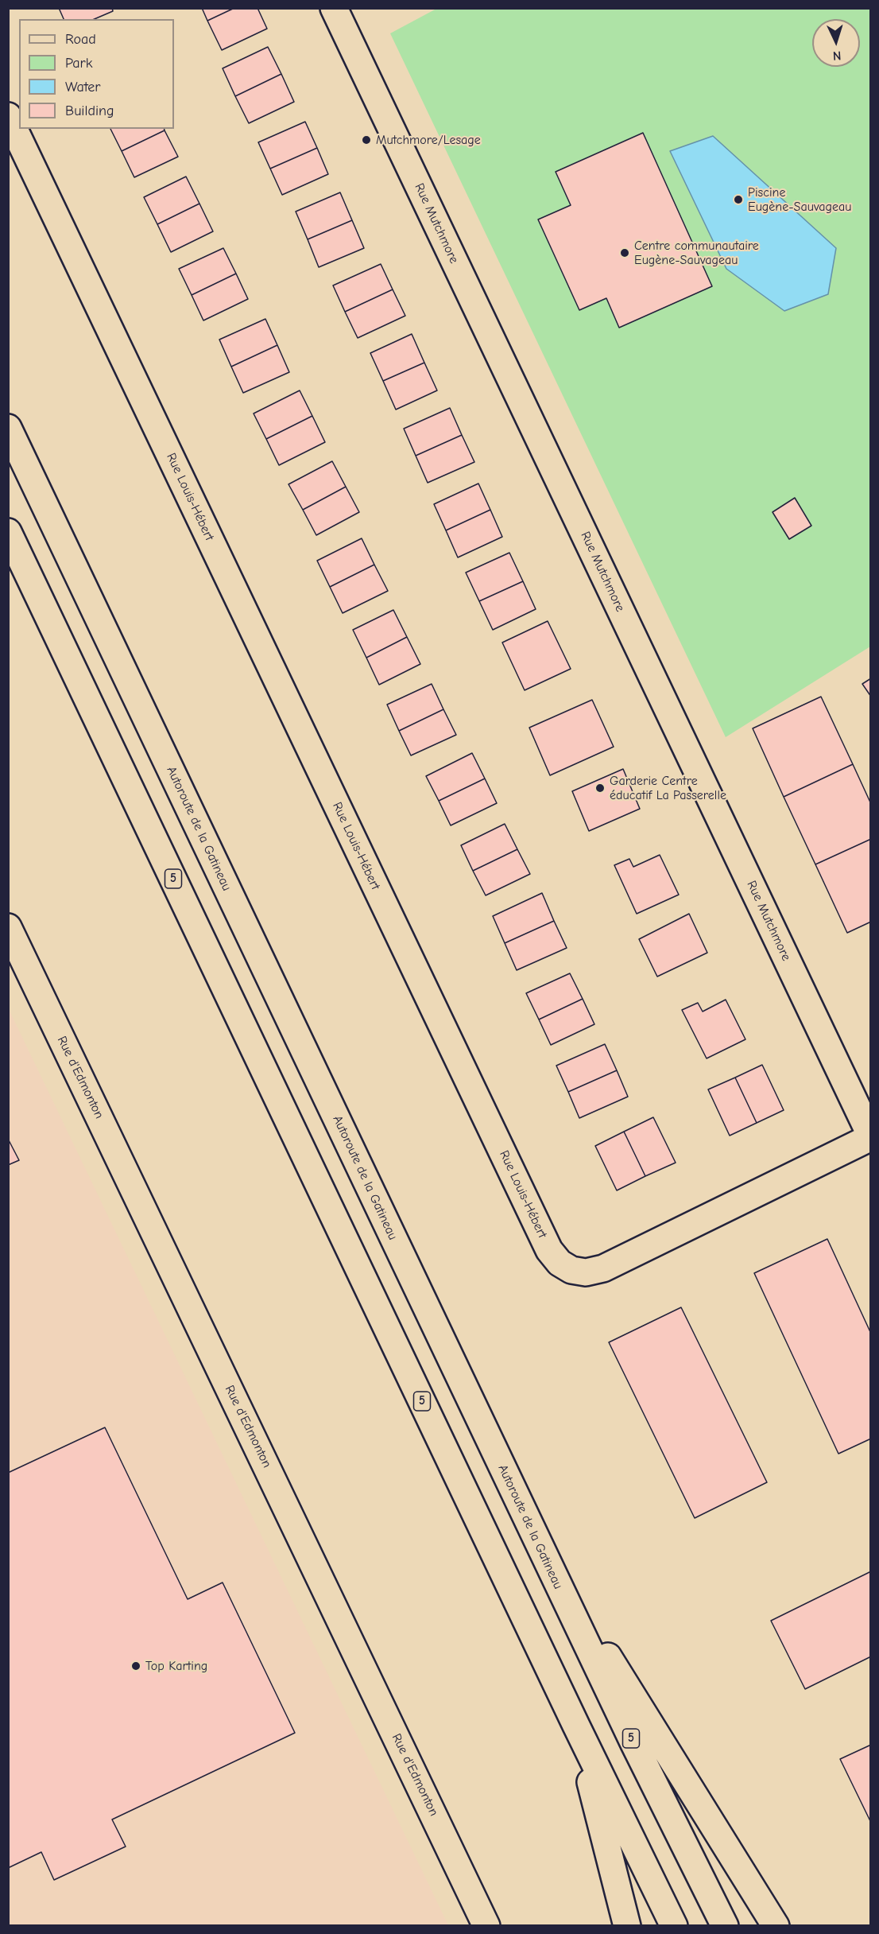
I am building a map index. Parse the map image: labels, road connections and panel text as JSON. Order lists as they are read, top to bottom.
{
  "streets": {
    "main road": [
      "Rue Mutchmore",
      "Rue Louis-Hébert",
      "Autoroute de la Gatineau",
      "5",
      "Rue d'Edmonton"
    ]
  },
  "crossings": [
    ["Rue Mutchmore", "Rue Louis-Hébert"]
  ],
  "places": [
    "Mutchmore/Lesage",
    "Piscine Eugène-Sauvageau",
    "Centre communautaire Eugène-Sauvageau",
    "Garderie Centre éducatif La Passerelle",
    "Top Karting"
  ],
  "legend": [
    "Road",
    "Park",
    "Water",
    "Building"
  ],
  "north": "bottom"
}
